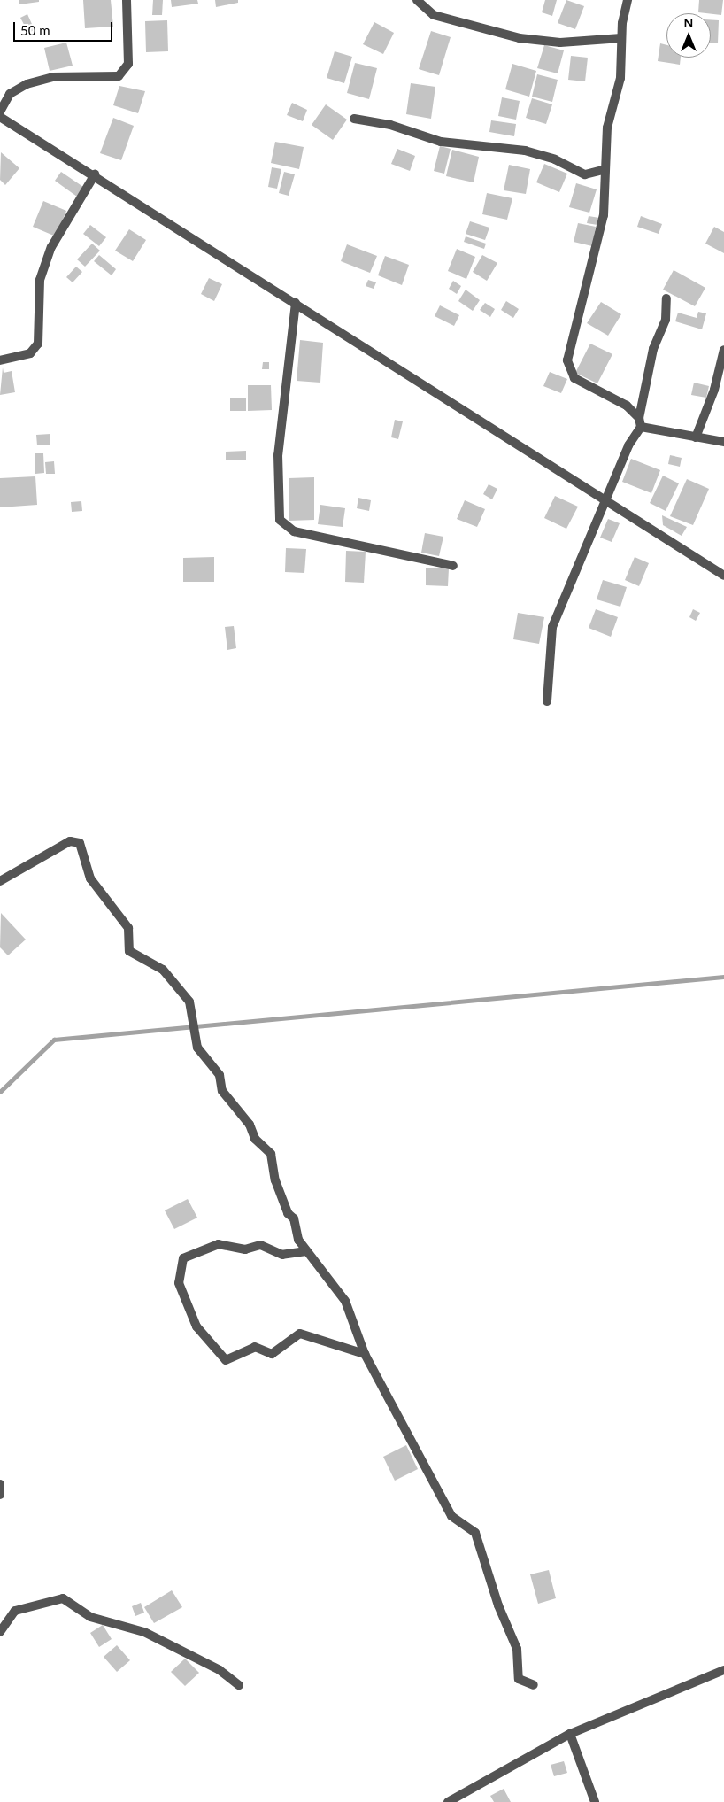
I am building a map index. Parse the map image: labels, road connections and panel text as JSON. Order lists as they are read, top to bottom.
{
  "scale_bar": "50 m",
  "north": "top"
}
